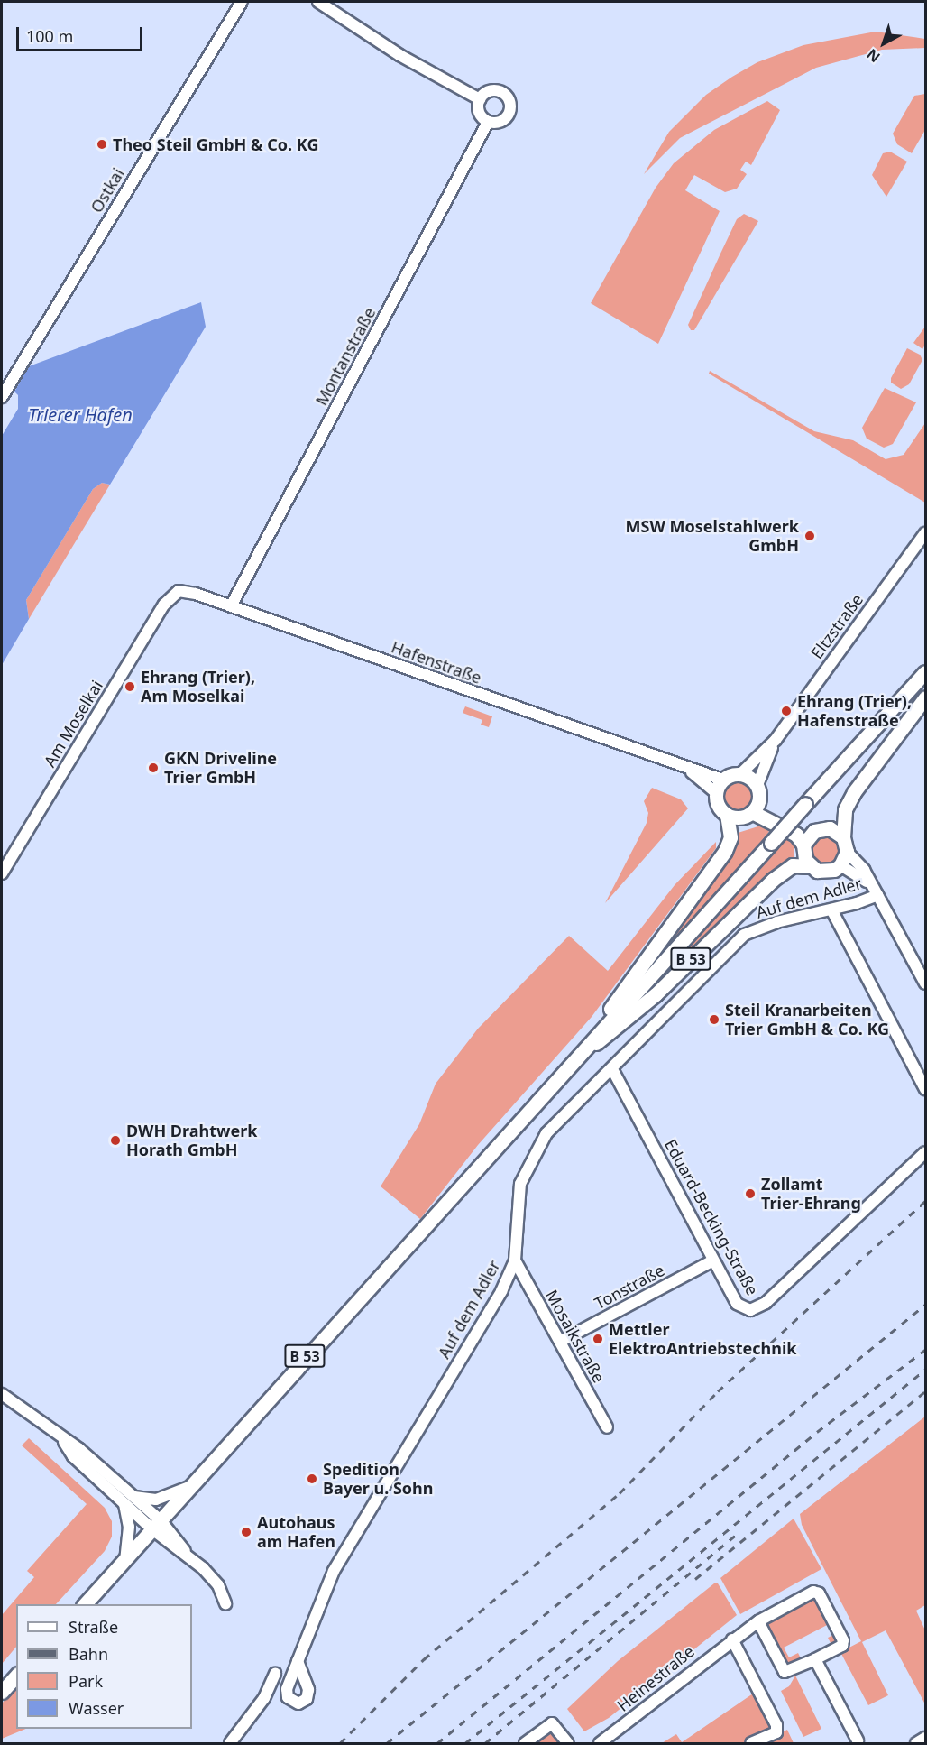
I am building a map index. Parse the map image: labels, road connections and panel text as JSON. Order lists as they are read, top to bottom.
{
  "streets": {
    "main road": ["B 53"],
    "street": [
      "Ostkai",
      "Montanstraße",
      "Eltzstraße",
      "Hafenstraße",
      "Am Moselkai",
      "Auf dem Adler",
      "Eduard-Becking-Straße",
      "Tonstraße",
      "Mosaikstraße",
      "Heinestraße"
    ]
  },
  "crossings": [
    ["Montanstraße", "Hafenstraße"],
    ["Eltzstraße", "Hafenstraße"],
    ["Eltzstraße", "B 53"],
    ["Hafenstraße", "Am Moselkai"],
    ["Hafenstraße", "B 53"],
    ["Auf dem Adler", "Eduard-Becking-Straße"],
    ["Auf dem Adler", "Mosaikstraße"],
    ["Eduard-Becking-Straße", "Tonstraße"],
    ["Tonstraße", "Mosaikstraße"]
  ],
  "water": ["Trierer Hafen"],
  "places": [
    "Theo Steil GmbH & Co. KG",
    "MSW Moselstahlwerk GmbH",
    "Ehrang (Trier), Am Moselkai",
    "Ehrang (Trier), Hafenstraße",
    "GKN Driveline Trier GmbH",
    "Steil Kranarbeiten Trier GmbH & Co. KG",
    "DWH Drahtwerk Horath GmbH",
    "Zollamt Trier-Ehrang",
    "Mettler ElektroAntriebstechnik",
    "Spedition Bayer u. Sohn",
    "Autohaus am Hafen"
  ],
  "legend": [
    "Straße",
    "Bahn",
    "Park",
    "Wasser"
  ],
  "scale_bar": "100 m",
  "north": "bottom left"
}
